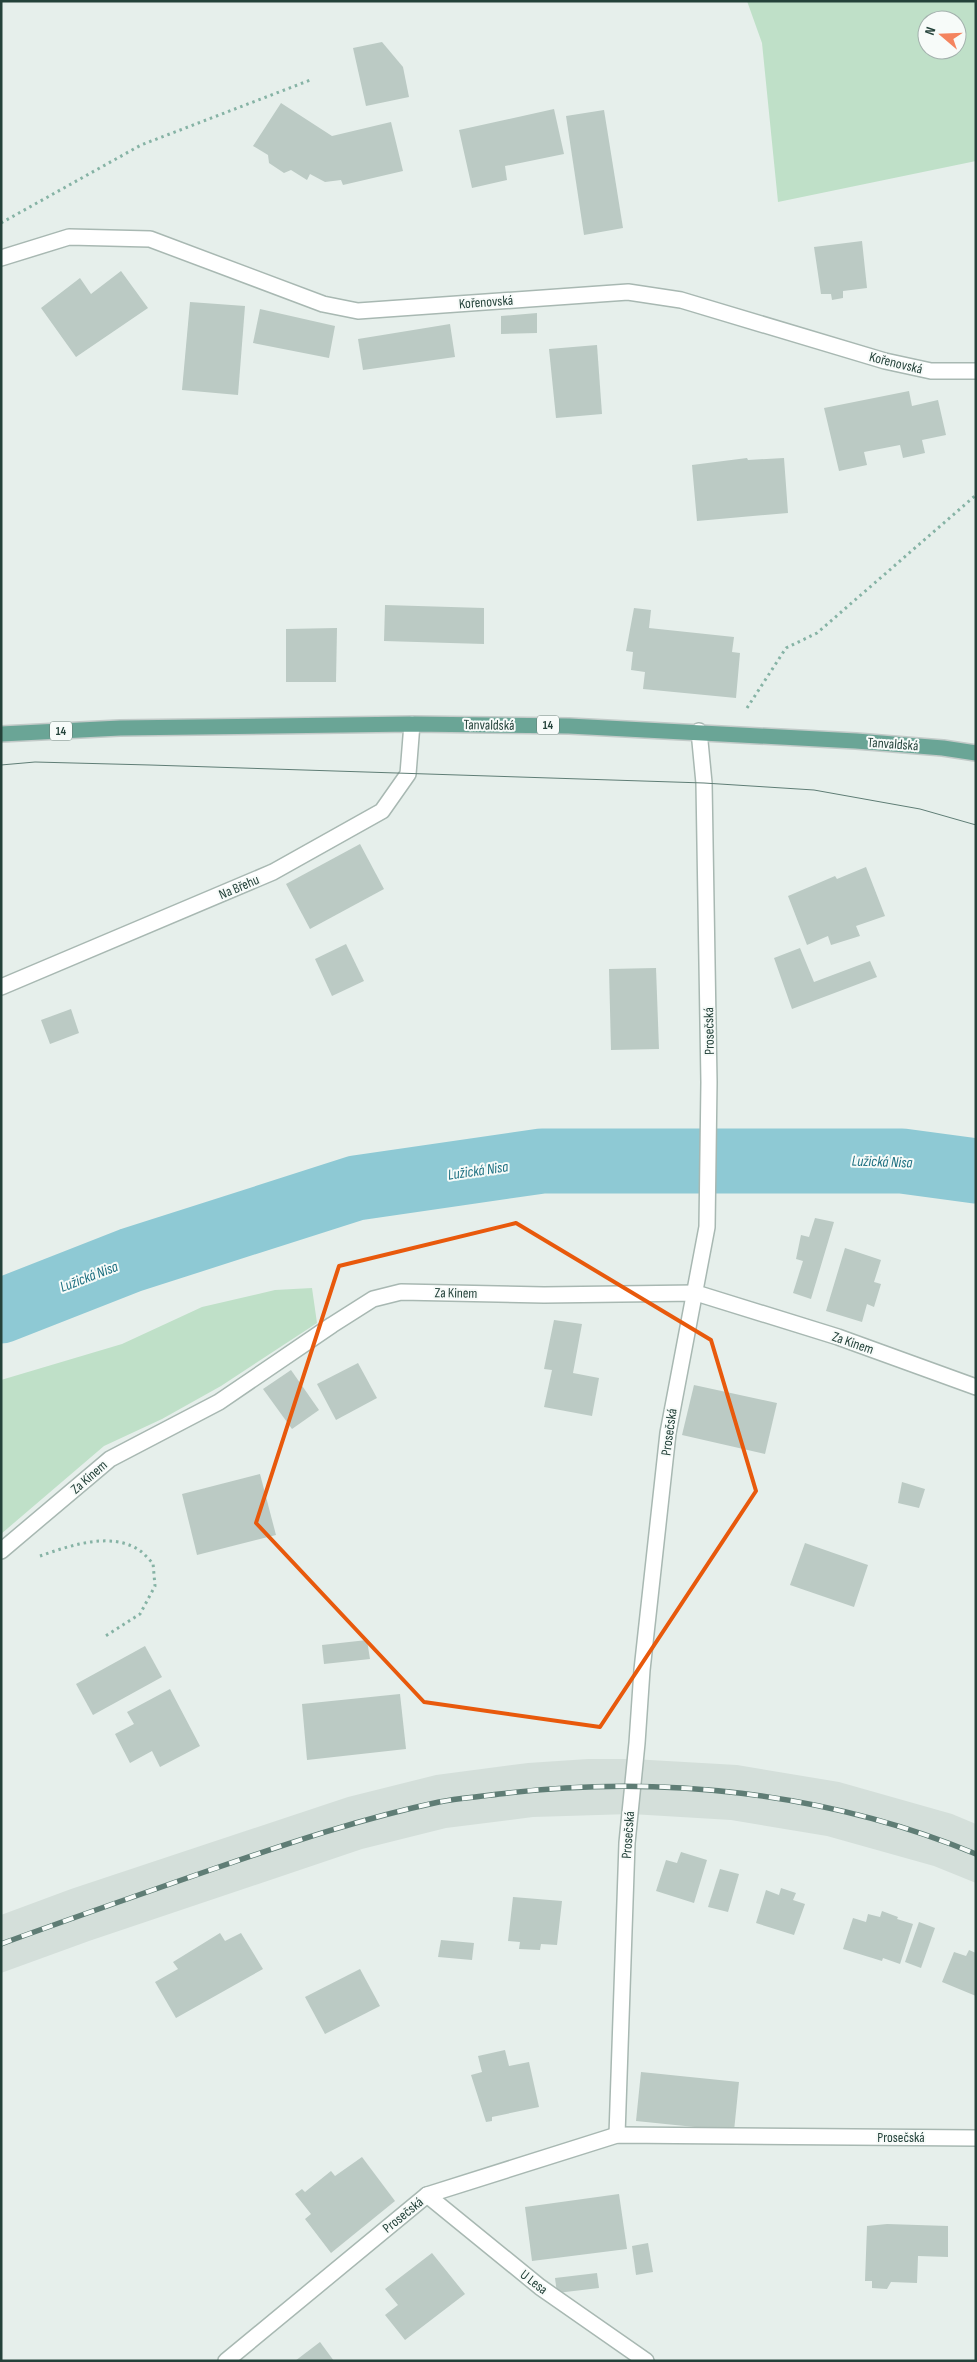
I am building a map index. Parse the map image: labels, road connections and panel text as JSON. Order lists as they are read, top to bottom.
{
  "streets": {
    "main road": ["Tanvaldská", "14"],
    "street": [
      "Kořenovská",
      "Na Břehu",
      "Prosečská",
      "Za Kinem",
      "U Lesa"
    ]
  },
  "crossings": [
    ["Tanvaldská", "Na Břehu"],
    ["Tanvaldská", "Prosečská"],
    ["Prosečská", "Za Kinem"],
    ["Prosečská", "U Lesa"]
  ],
  "water": ["Lužická Nisa"],
  "north": "left"
}
